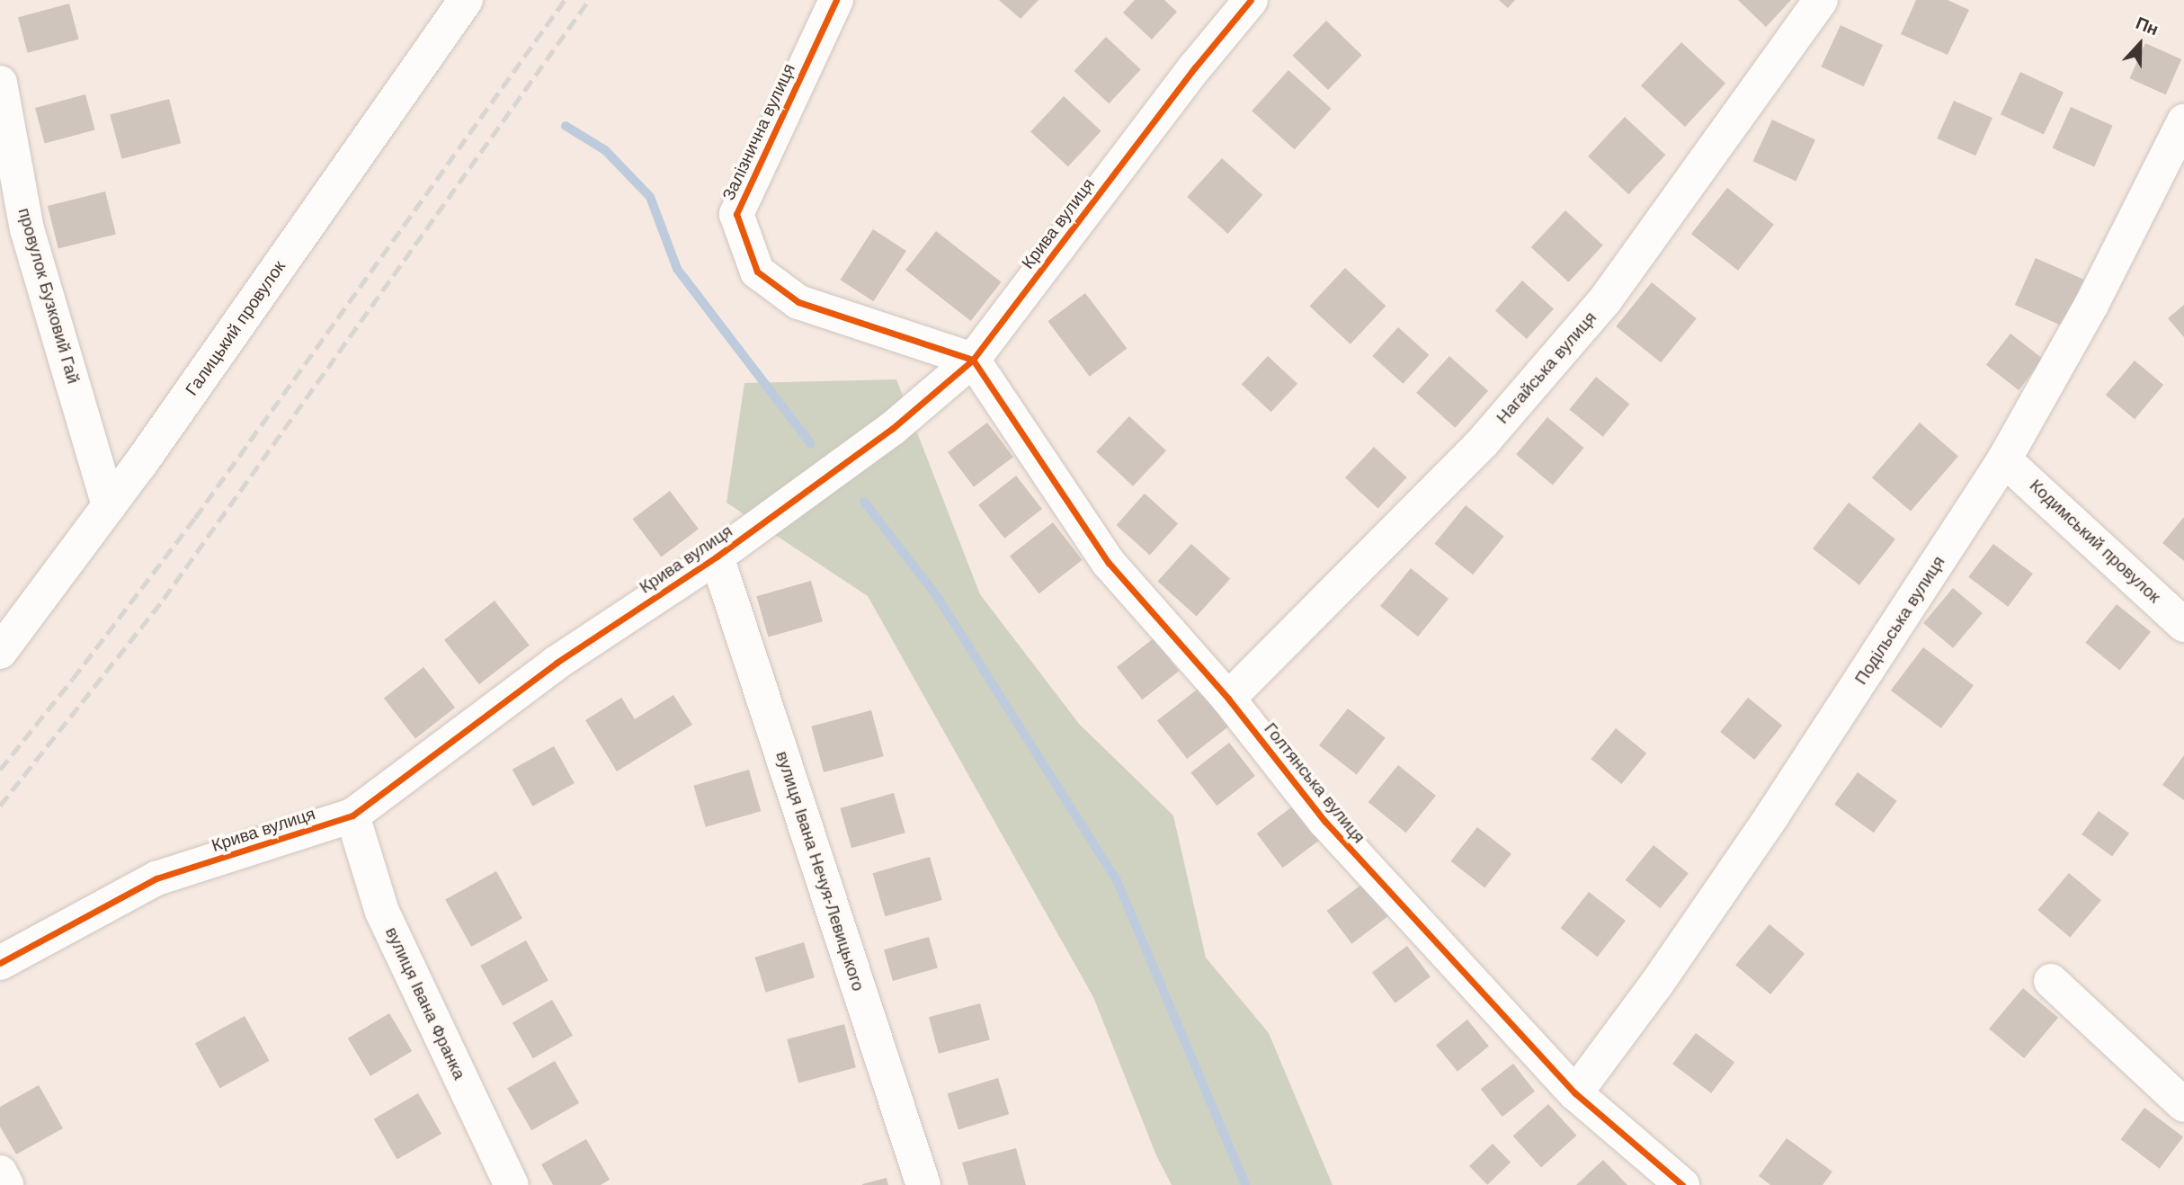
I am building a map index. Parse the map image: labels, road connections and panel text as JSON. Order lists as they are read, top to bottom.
{
  "streets": {
    "street": [
      "Залізнична вулиця",
      "Крива вулиця",
      "провулок Бузковий Гай",
      "Галицький провулок",
      "Нагайська вулиця",
      "Кодимський провулок",
      "Подільська вулиця",
      "Голтянська вулиця",
      "вулиця Івана Нечуя-Левицького",
      "вулиця Івана Франка"
    ]
  },
  "crossings": [
    ["Залізнична вулиця", "Крива вулиця"],
    ["Залізнична вулиця", "Голтянська вулиця"],
    ["Крива вулиця", "Голтянська вулиця"],
    ["Крива вулиця", "вулиця Івана Нечуя-Левицького"],
    ["Крива вулиця", "вулиця Івана Франка"],
    ["провулок Бузковий Гай", "Галицький провулок"],
    ["Нагайська вулиця", "Голтянська вулиця"],
    ["Кодимський провулок", "Подільська вулиця"],
    ["Подільська вулиця", "Голтянська вулиця"]
  ],
  "north": "top"
}
